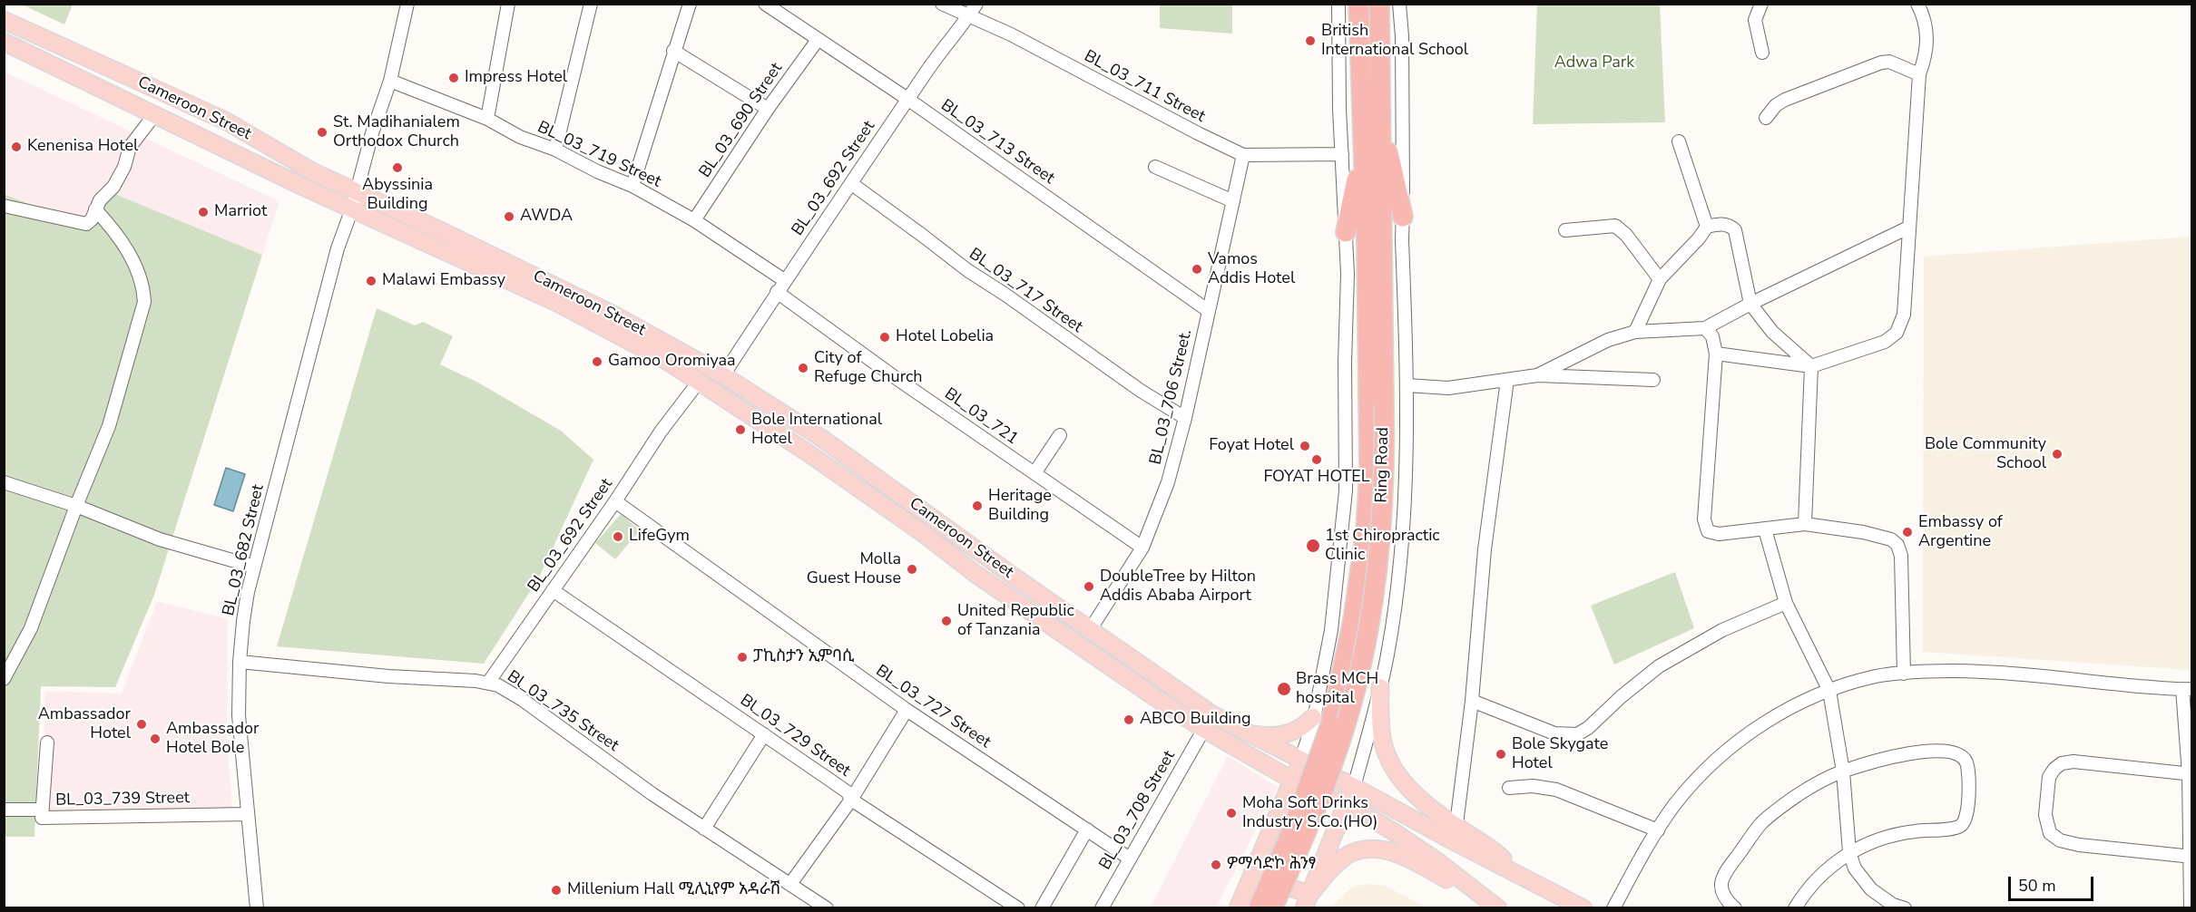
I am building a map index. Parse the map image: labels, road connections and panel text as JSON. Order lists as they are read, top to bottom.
{
  "streets": {
    "highway": ["Ring Road"],
    "main road": ["Cameroon Street"],
    "street": [
      "BL_03_711 Street",
      "BL_03_690 Street",
      "BL_03_713 Street",
      "BL_03_719 Street",
      "BL_03_692 Street",
      "BL_03_717 Street",
      "BL_03_706 Street.",
      "BL_03_721",
      "BL_03_682 Street",
      "BL_03_727 Street",
      "Bl_03_735 Street",
      "Bl_03_729 Street",
      "BL_03_739 Street",
      "BL_03_708 Street"
    ]
  },
  "crossings": [
    ["BL_03_711 Street", "BL_03_692 Street"],
    ["BL_03_711 Street", "BL_03_706 Street."],
    ["Cameroon Street", "BL_03_692 Street"],
    ["Cameroon Street", "BL_03_706 Street."],
    ["Cameroon Street", "Ring Road"],
    ["Cameroon Street", "BL_03_682 Street"],
    ["Cameroon Street", "BL_03_708 Street"],
    ["BL_03_690 Street", "BL_03_713 Street"],
    ["BL_03_690 Street", "BL_03_719 Street"],
    ["BL_03_713 Street", "BL_03_692 Street"],
    ["BL_03_713 Street", "BL_03_706 Street."],
    ["BL_03_719 Street", "BL_03_692 Street"],
    ["BL_03_719 Street", "BL_03_682 Street"],
    ["BL_03_692 Street", "BL_03_717 Street"],
    ["BL_03_692 Street", "BL_03_721"],
    ["BL_03_692 Street", "BL_03_727 Street"],
    ["BL_03_692 Street", "Bl_03_735 Street"],
    ["BL_03_692 Street", "Bl_03_729 Street"],
    ["BL_03_717 Street", "BL_03_706 Street."],
    ["BL_03_706 Street.", "BL_03_721"],
    ["BL_03_682 Street", "Bl_03_735 Street"],
    ["BL_03_682 Street", "BL_03_739 Street"],
    ["BL_03_727 Street", "BL_03_708 Street"]
  ],
  "parks": ["Adwa Park"],
  "places": [
    "British International School",
    "Impress Hotel",
    "St. Madihanialem Orthodox Church",
    "Kenenisa Hotel",
    "Abyssinia Building",
    "Marriot",
    "AWDA",
    "Vamos Addis Hotel",
    "Malawi Embassy",
    "Hotel Lobelia",
    "Gamoo Oromiyaa",
    "City of Refuge Church",
    "Bole International Hotel",
    "Foyat Hotel",
    "Bole Community School",
    "FOYAT HOTEL",
    "Heritage Building",
    "Embassy of Argentine",
    "LifeGym",
    "1st Chiropractic Clinic",
    "Molla Guest House",
    "DoubleTree by Hilton Addis Ababa Airport",
    "United Republic of Tanzania",
    "ፓኪስታን ኢምባሲ",
    "Brass MCH hospital",
    "ABCO Building",
    "Ambassador Hotel",
    "Ambassador Hotel Bole",
    "Bole Skygate Hotel",
    "Moha Soft Drinks Industry S.Co.(HO)",
    "ዎማሳድኮ ሕንፃ",
    "Millenium Hall ሚሊኒየም አዳራሽ"
  ],
  "scale_bar": "50 m"
}
